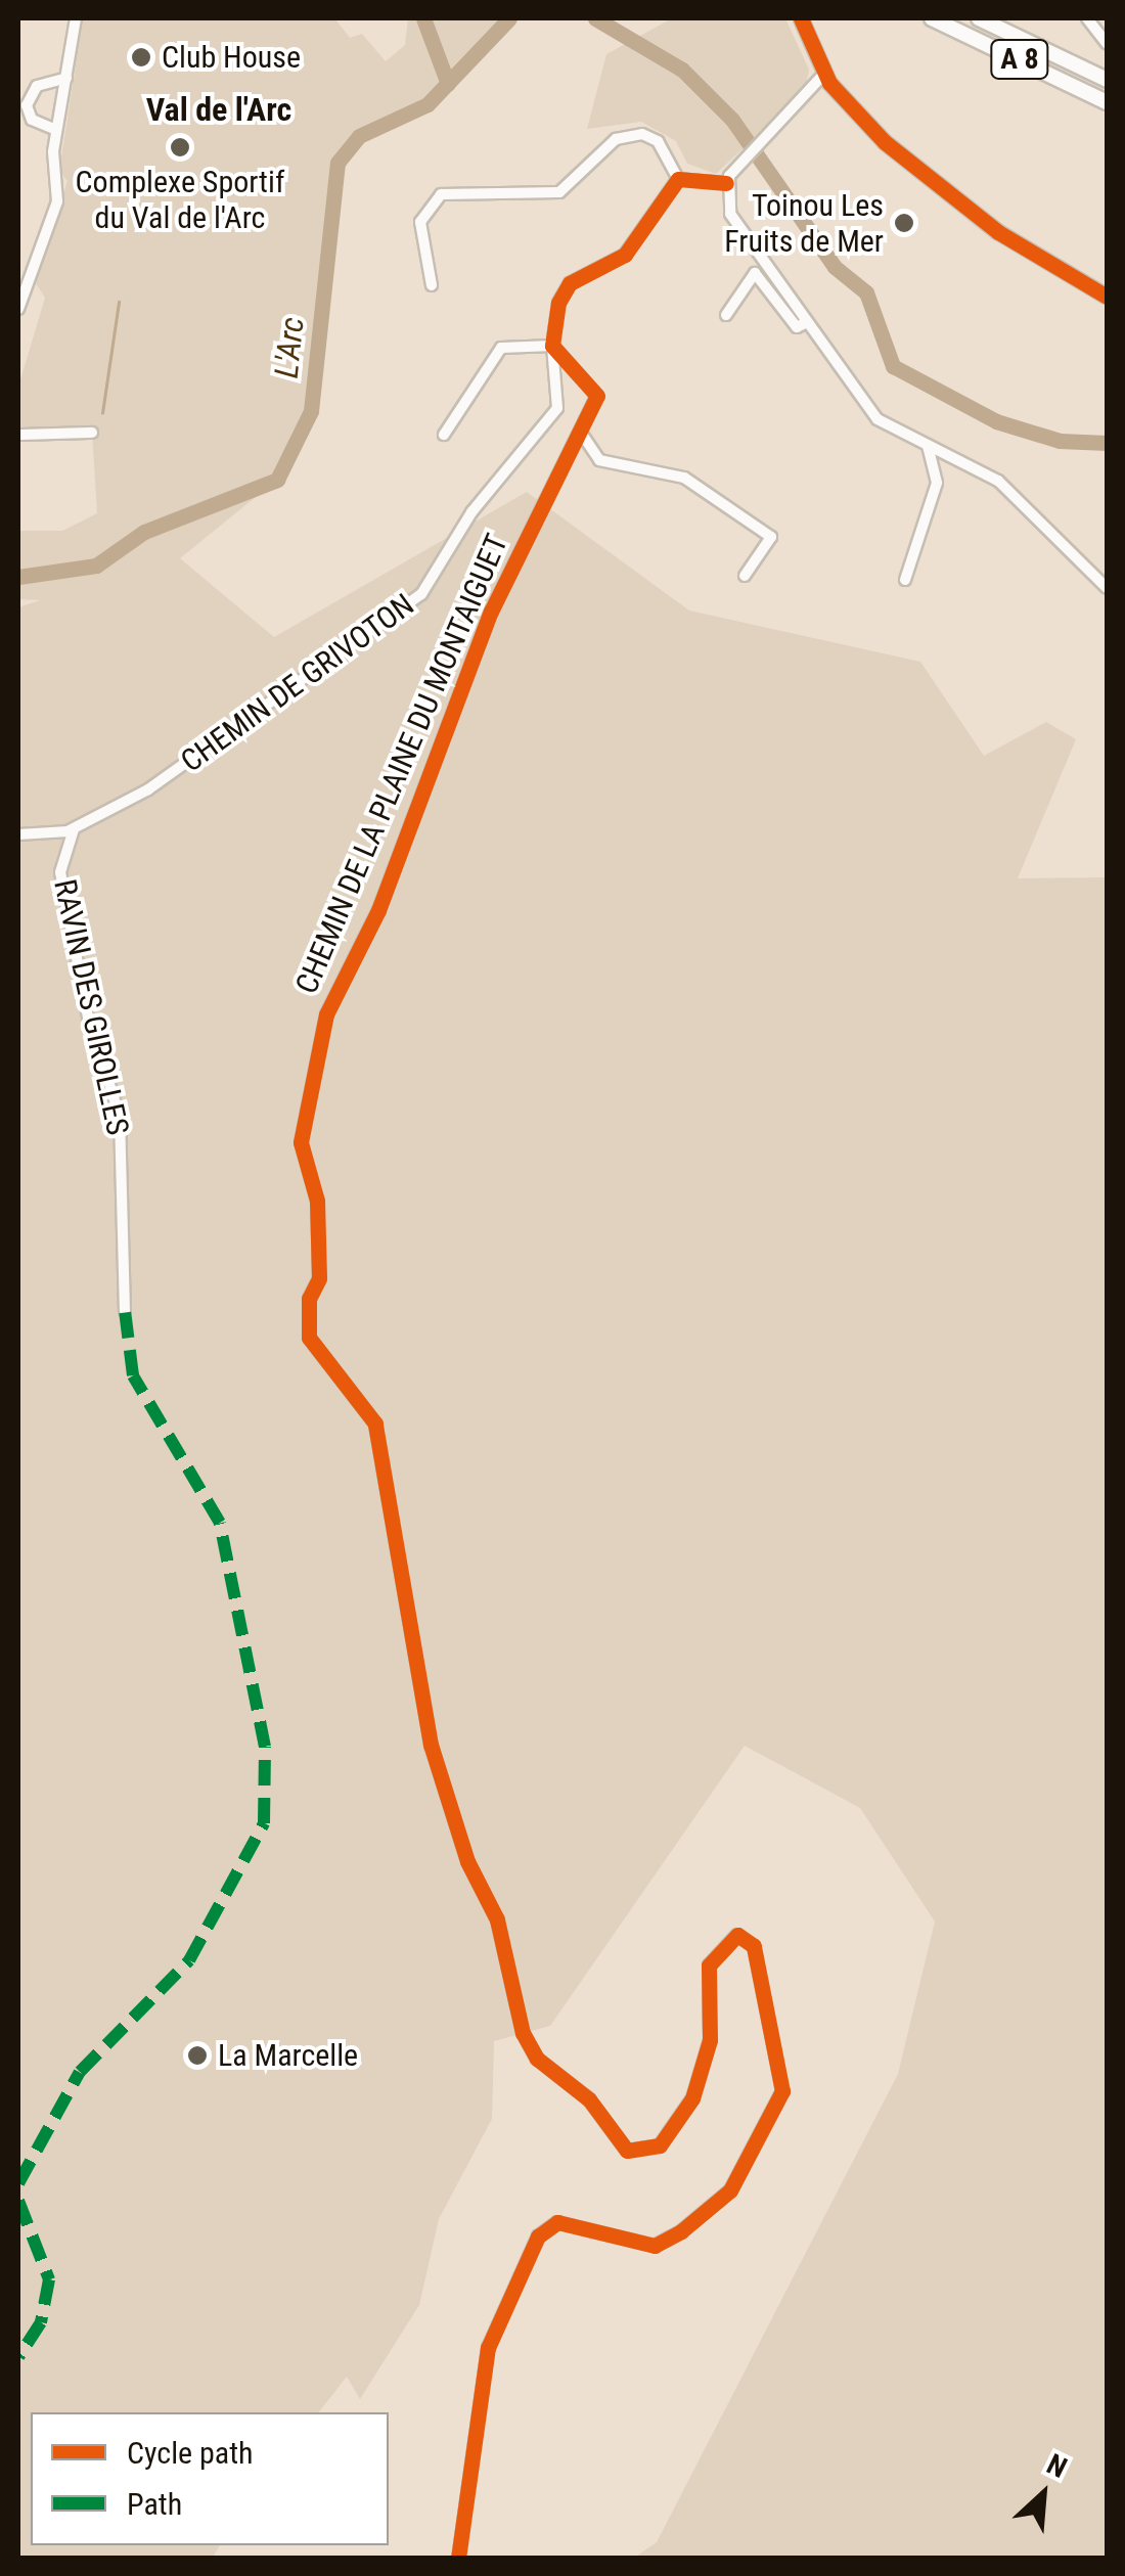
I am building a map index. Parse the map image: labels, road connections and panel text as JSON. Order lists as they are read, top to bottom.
{
  "streets": {
    "highway": ["A 8"],
    "street": ["CHEMIN DE GRIVOTON", "CHEMIN DE LA PLAINE DU MONTAIGUET", "RAVIN DES GIROLLES"]
  },
  "crossings": [
    ["CHEMIN DE GRIVOTON", "CHEMIN DE LA PLAINE DU MONTAIGUET"],
    ["CHEMIN DE GRIVOTON", "RAVIN DES GIROLLES"]
  ],
  "districts": ["Val de l'Arc"],
  "water": ["L'Arc"],
  "places": [
    "Club House",
    "Complexe Sportif du Val de l'Arc",
    "Toinou Les Fruits de Mer",
    "La Marcelle"
  ],
  "legend": ["Cycle path", "Path"],
  "north": "top right"
}
